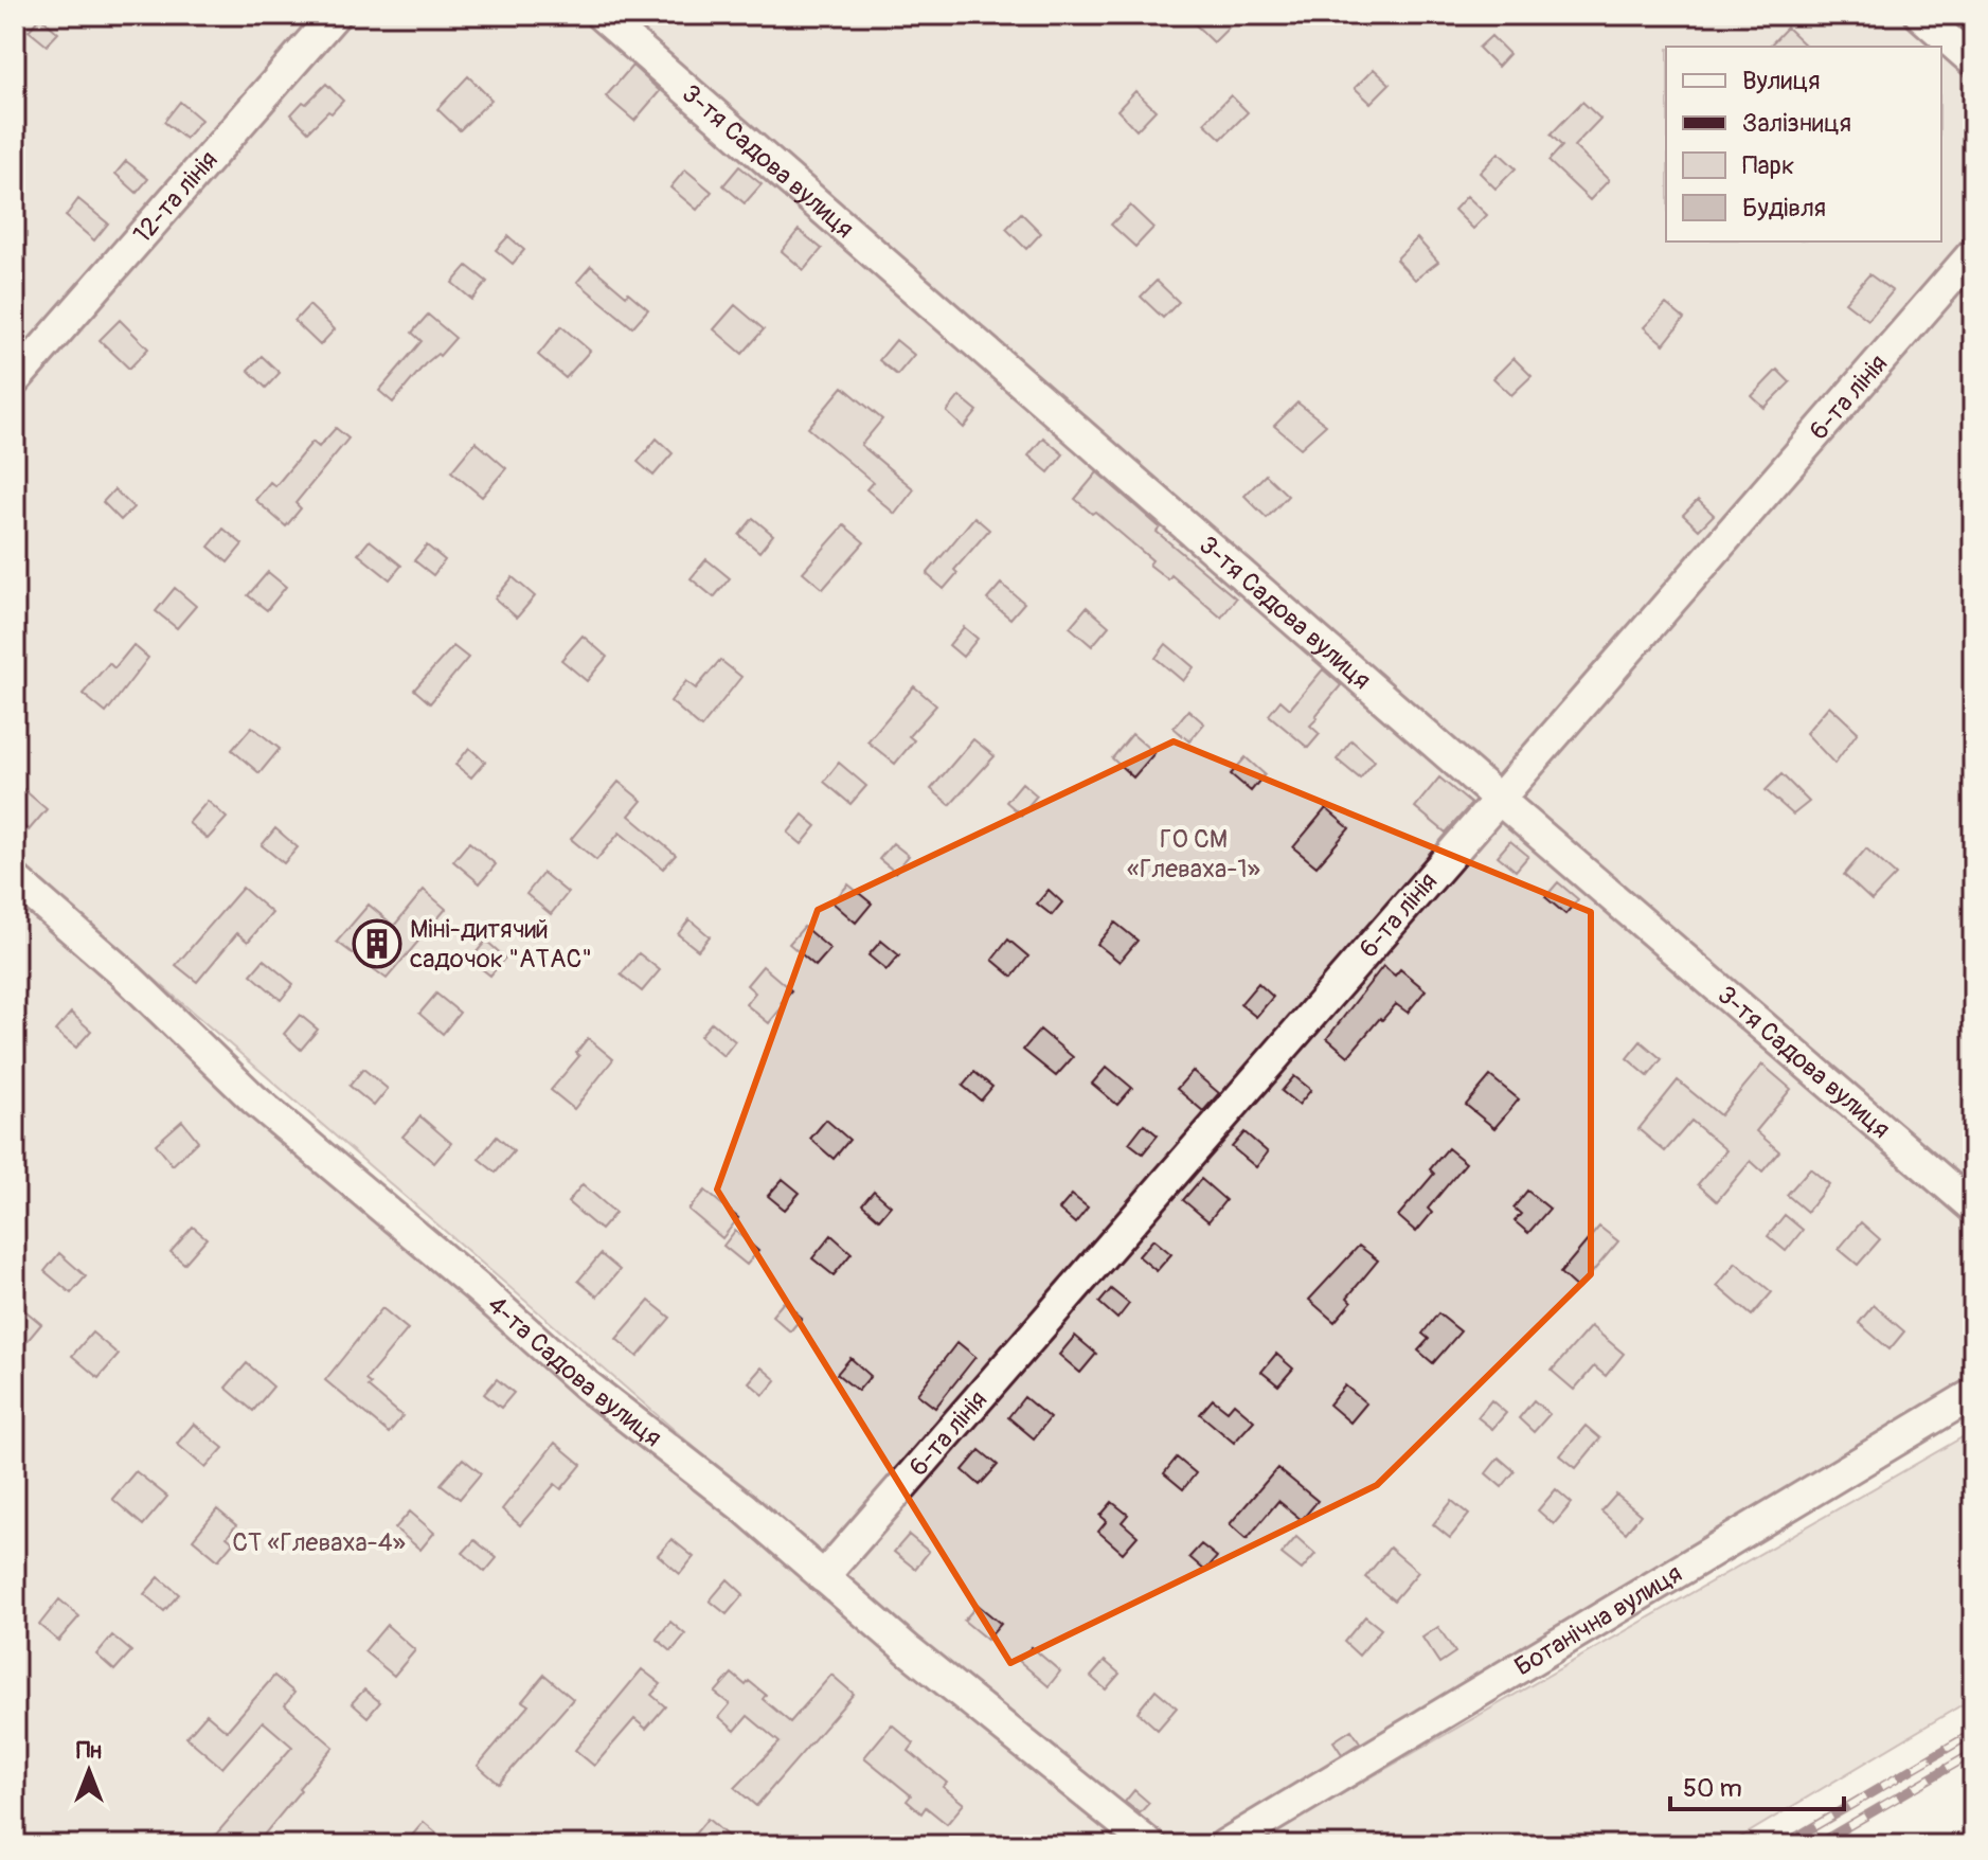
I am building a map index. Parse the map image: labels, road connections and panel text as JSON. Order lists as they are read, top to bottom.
{
  "streets": {
    "street": [
      "3-тя Садова вулиця",
      "12-та лінія",
      "6-та лінія",
      "4-та Садова вулиця",
      "Ботанічна вулиця"
    ]
  },
  "crossings": [
    ["3-тя Садова вулиця", "6-та лінія"],
    ["6-та лінія", "4-та Садова вулиця"]
  ],
  "parks": ["ГО СМ «Глеваха-1»", "СТ «Глеваха-4»"],
  "places": {
    "building": ["Міні-дитячий садочок \"АТАС\""]
  },
  "legend": [
    "Вулиця",
    "Залізниця",
    "Парк",
    "Будівля"
  ],
  "scale_bar": "50 m",
  "north": "top"
}
